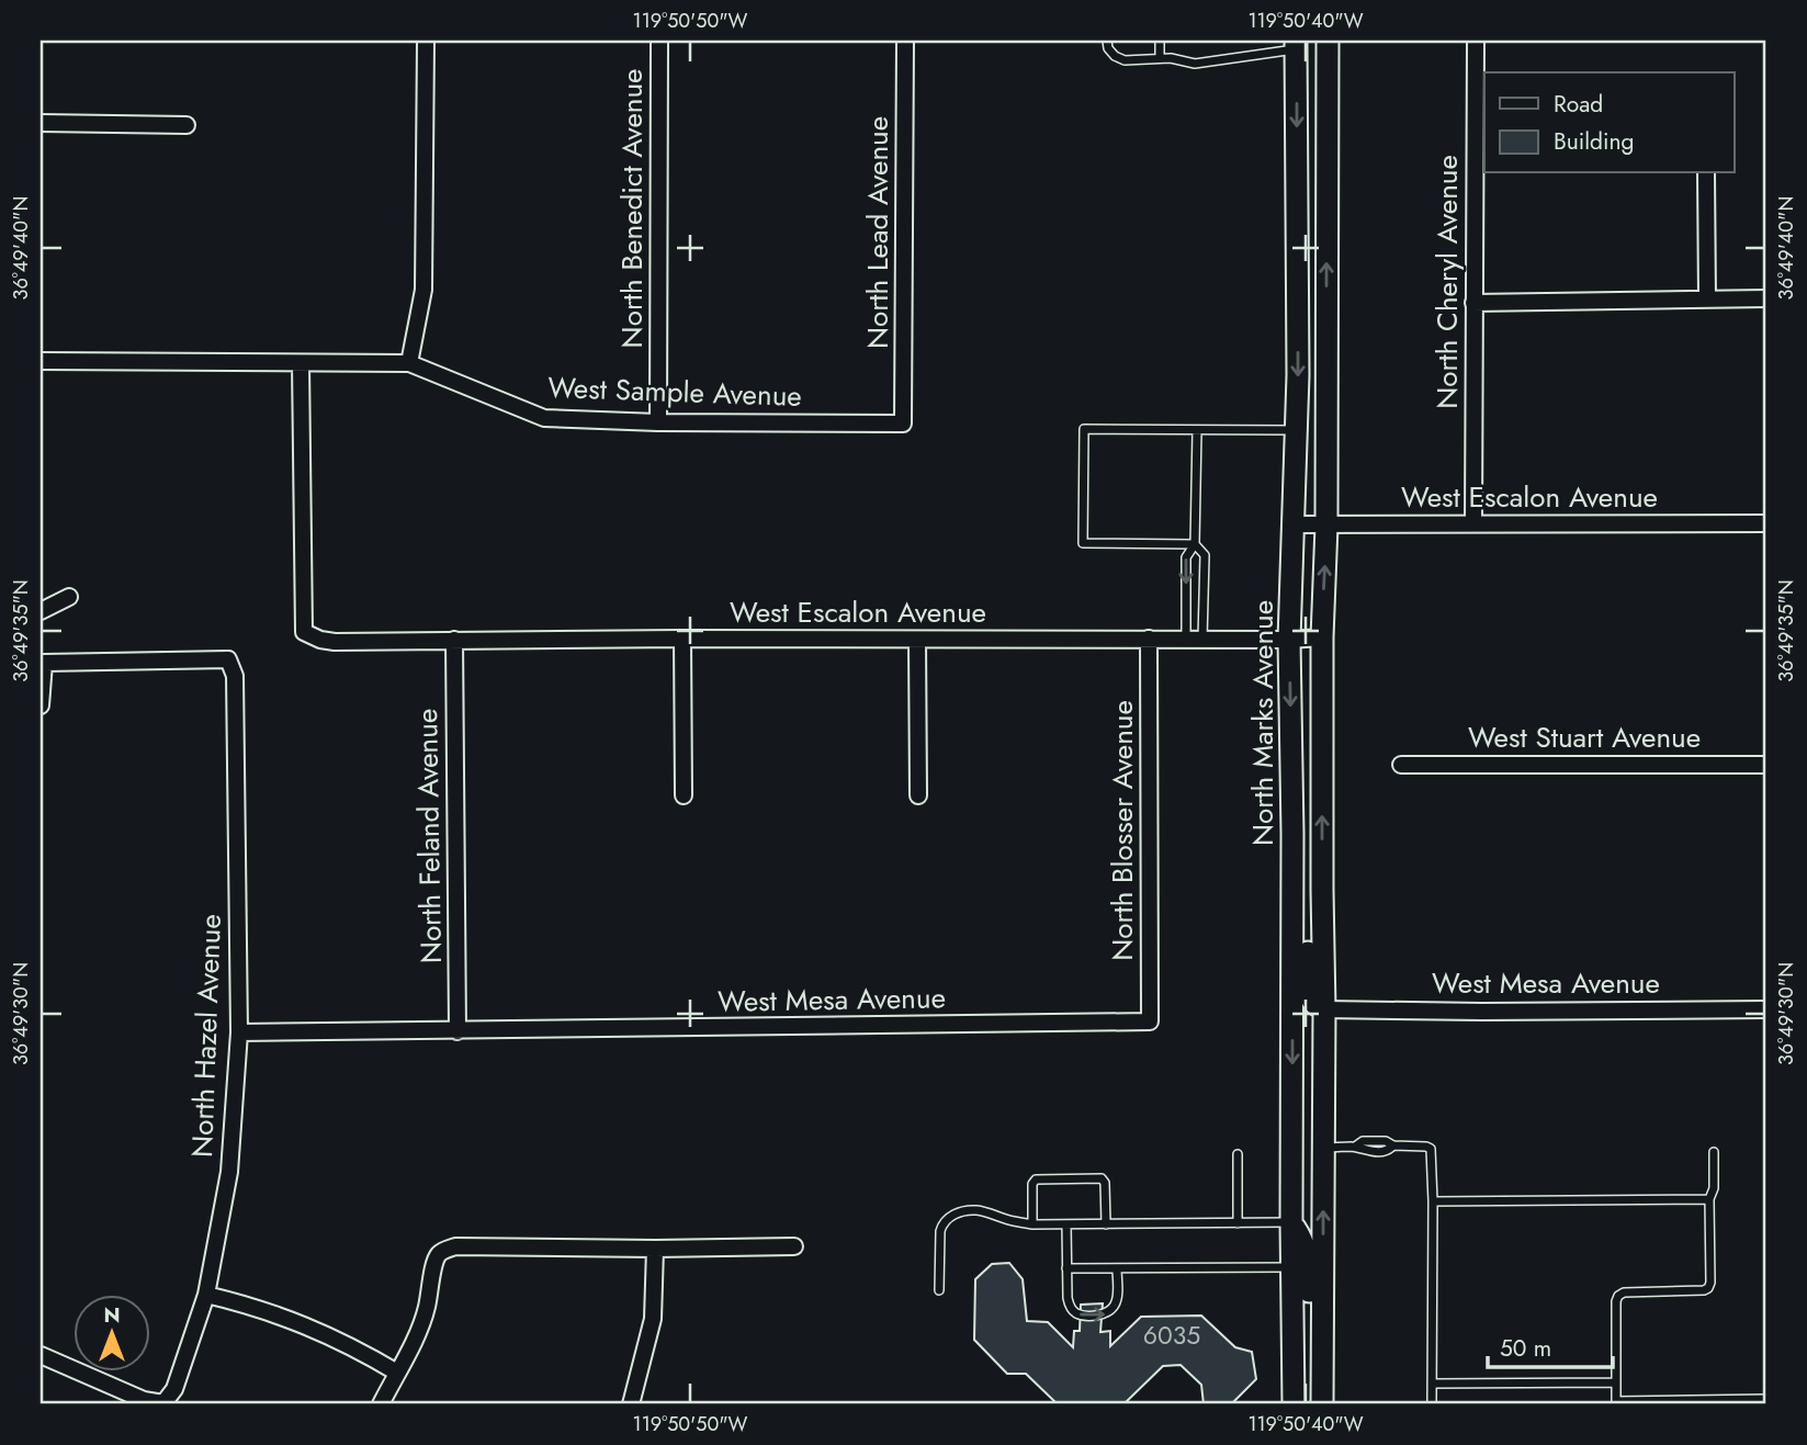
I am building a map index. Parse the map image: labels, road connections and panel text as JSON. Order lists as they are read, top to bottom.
{
  "streets": {
    "main road": ["North Marks Avenue"],
    "street": [
      "North Benedict Avenue",
      "North Lead Avenue",
      "North Cheryl Avenue",
      "West Sample Avenue",
      "West Escalon Avenue",
      "West Stuart Avenue",
      "North Blosser Avenue",
      "North Feland Avenue",
      "West Mesa Avenue",
      "North Hazel Avenue"
    ]
  },
  "crossings": [
    ["North Benedict Avenue", "West Sample Avenue"],
    ["North Lead Avenue", "West Sample Avenue"],
    ["North Cheryl Avenue", "West Escalon Avenue"],
    ["West Sample Avenue", "West Escalon Avenue"],
    ["West Escalon Avenue", "North Marks Avenue"],
    ["West Escalon Avenue", "North Blosser Avenue"],
    ["West Escalon Avenue", "North Feland Avenue"],
    ["North Marks Avenue", "West Mesa Avenue"],
    ["North Blosser Avenue", "West Mesa Avenue"],
    ["North Feland Avenue", "West Mesa Avenue"],
    ["West Mesa Avenue", "North Hazel Avenue"]
  ],
  "house_numbers": ["6035"],
  "legend": ["Road", "Building"],
  "scale_bar": "50 m",
  "north": "top",
  "coordinates": [
    "119°50'50\"W",
    "119°50'40\"W",
    "36°49'40\"N",
    "36°49'35\"N",
    "36°49'30\"N"
  ]
}
